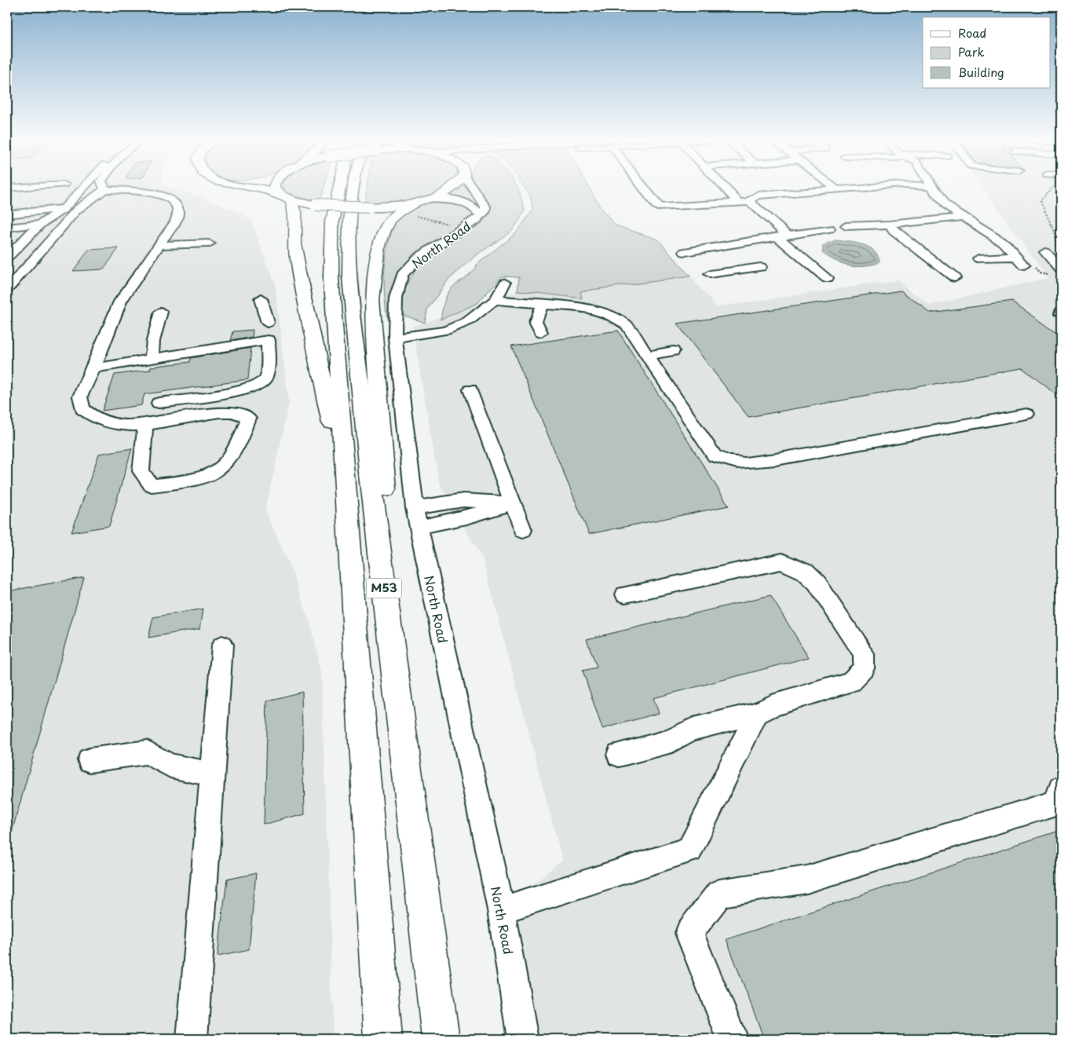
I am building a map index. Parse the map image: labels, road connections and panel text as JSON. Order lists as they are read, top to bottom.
{
  "streets": {
    "main road": ["M53"],
    "street": ["North Road"]
  },
  "legend": ["Road", "Park", "Building"]
}
